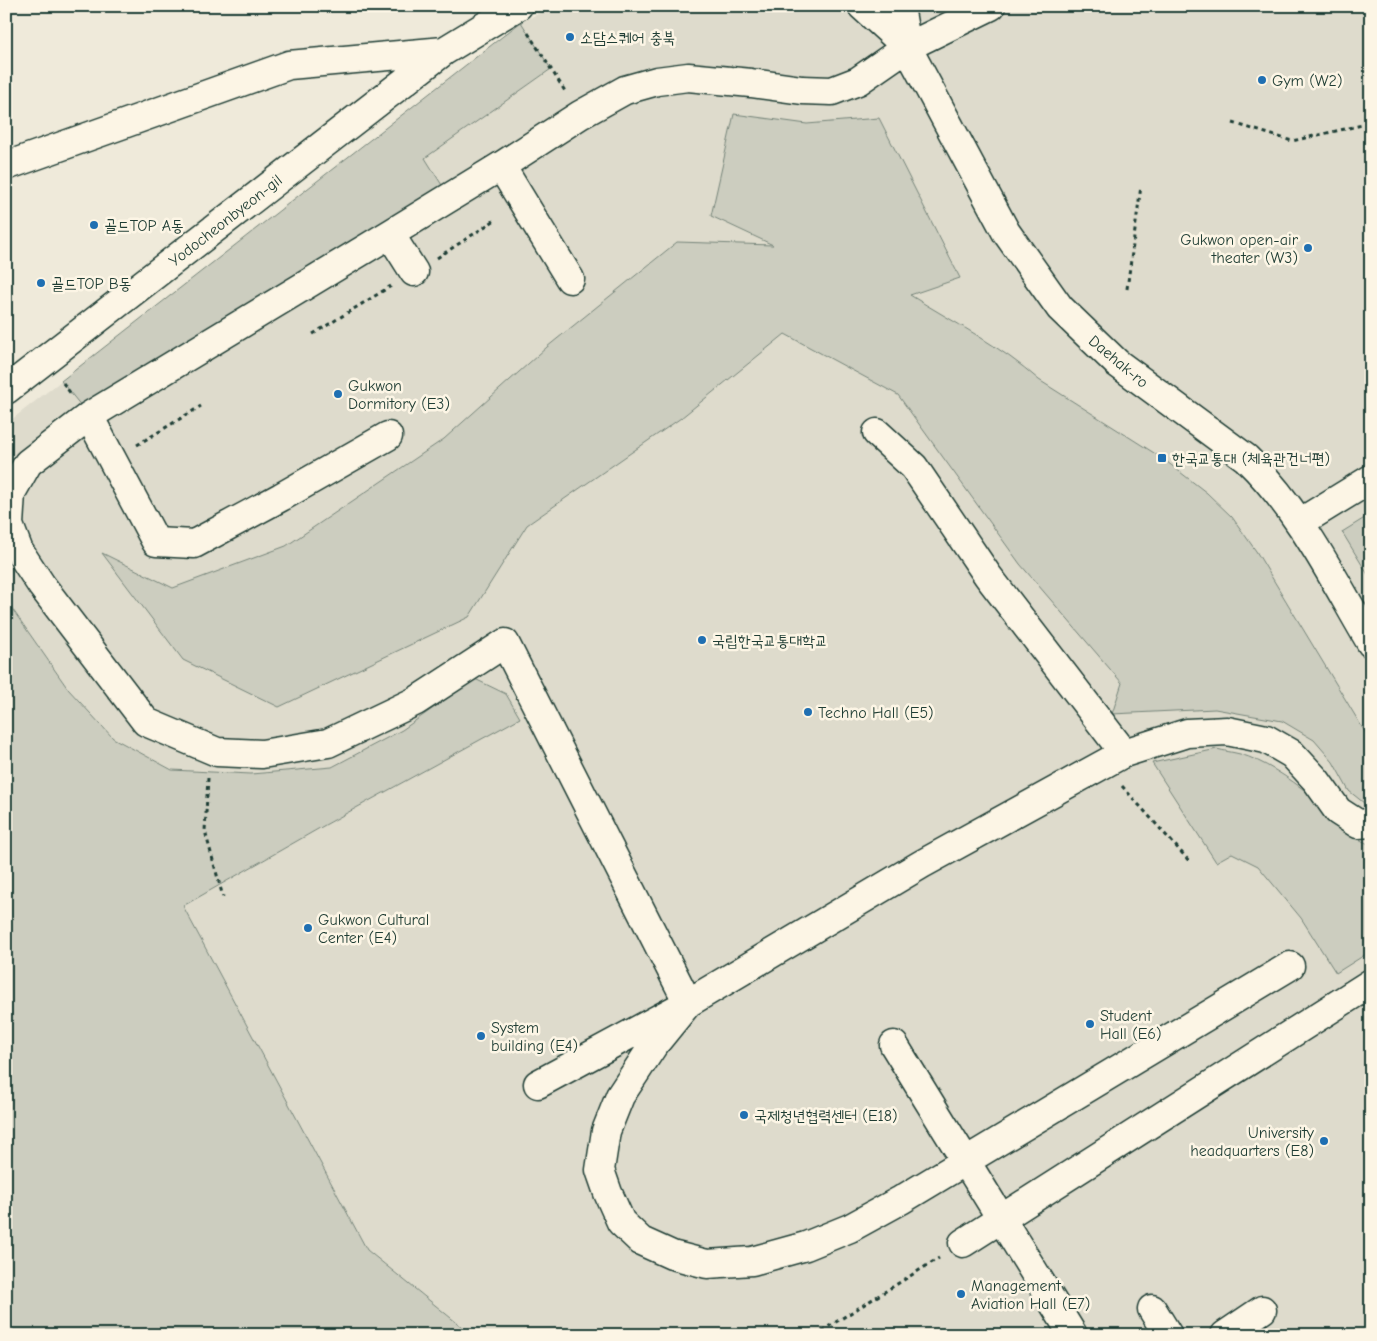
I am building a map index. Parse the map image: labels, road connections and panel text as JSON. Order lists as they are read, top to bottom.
{
  "streets": {
    "street": ["Yodocheonbyeon-gil", "Daehak-ro"]
  },
  "places": {
    "other": [
      "소담스퀘어 충북",
      "Gym (W2)",
      "골드TOP A동",
      "Gukwon open-air theater (W3)",
      "골드TOP B동",
      "Gukwon Dormitory (E3)",
      "국립한국교통대학교",
      "Techno Hall (E5)",
      "Gukwon Cultural Center (E4)",
      "Student Hall (E6)",
      "System building (E4)",
      "국제청년협력센터 (E18)",
      "University headquarters (E8)",
      "Management Aviation Hall (E7)"
    ],
    "transit": ["한국교통대 (체육관건너편)"]
  }
}
